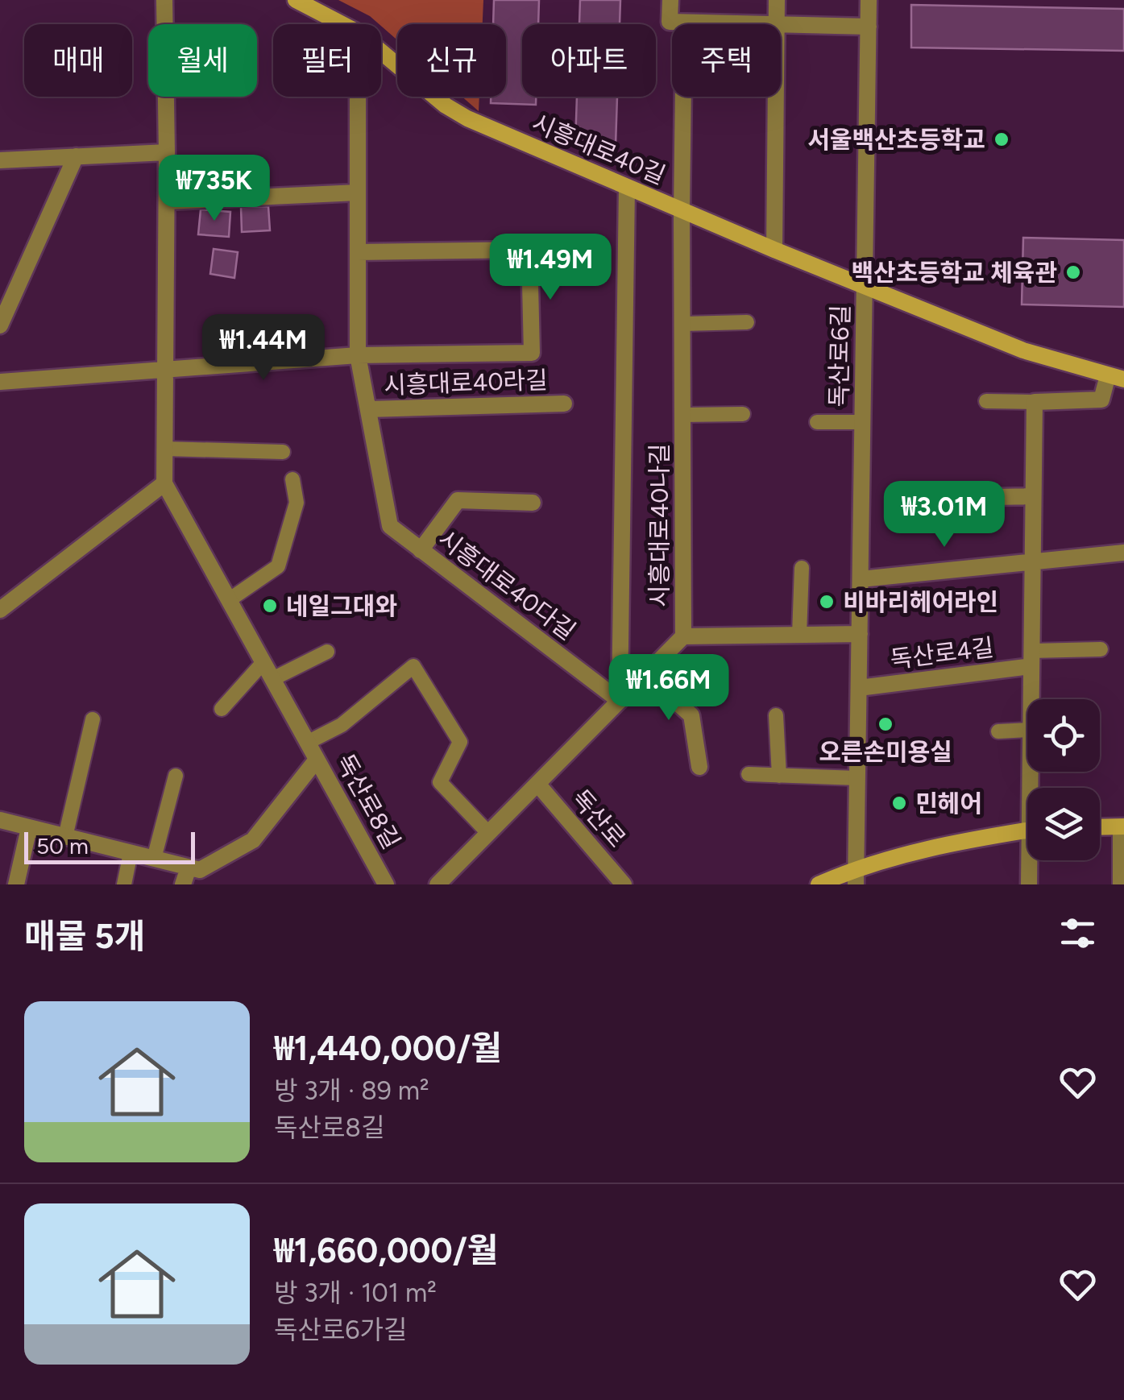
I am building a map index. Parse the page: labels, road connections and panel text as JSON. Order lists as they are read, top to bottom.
{
  "streets": {
    "street": [
      "시흥대로40길",
      "독산로6길",
      "시흥대로40라길",
      "시흥대로40나길",
      "시흥대로40다길",
      "독산로4길",
      "독산로8길",
      "독산로"
    ]
  },
  "crossings": [
    ["시흥대로40길", "독산로6길"],
    ["시흥대로40길", "시흥대로40나길"],
    ["독산로6길", "독산로4길"],
    ["시흥대로40라길", "시흥대로40다길"]
  ],
  "places": [
    "서울백산초등학교",
    "백산초등학교 체육관",
    "비바리헤어라인",
    "네일그대와",
    "오른손미용실",
    "민헤어"
  ],
  "scale_bar": "50 m",
  "page": {
    "chip": [
      "매매",
      "월세",
      "필터",
      "신규",
      "아파트",
      "주택"
    ],
    "price": [
      "₩735K",
      "₩1.49M",
      "₩1.44M",
      "₩3.01M",
      "₩1.66M"
    ],
    "scale": "50 m",
    "heading": "매물 5개",
    "list": [
      {
        "name": "₩1,440,000/월",
        "note": "방 3개 · 89 m² · 독산로8길"
      },
      {
        "name": "₩1,660,000/월",
        "note": "방 3개 · 101 m² · 독산로6가길"
      }
    ]
  }
}
